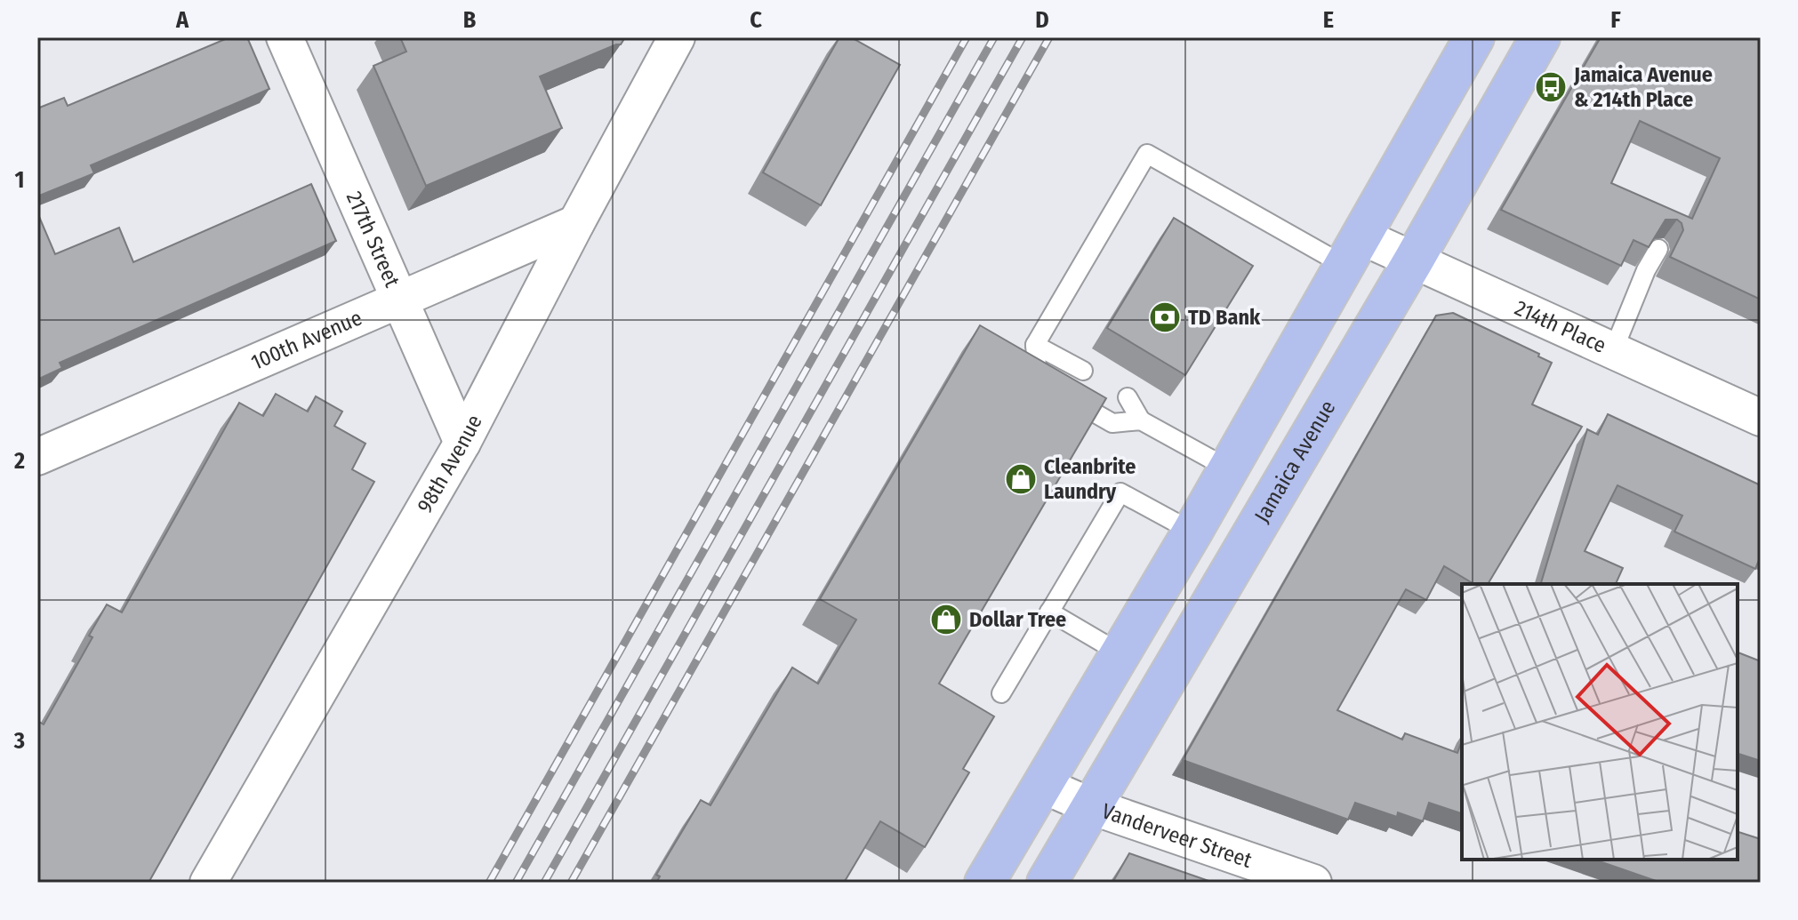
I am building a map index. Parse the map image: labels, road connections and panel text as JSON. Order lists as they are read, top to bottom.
{
  "streets": {
    "main road": ["Jamaica Avenue"],
    "street": [
      "217th Street",
      "214th Place",
      "100th Avenue",
      "98th Avenue",
      "Vanderveer Street"
    ]
  },
  "crossings": [
    ["217th Street", "100th Avenue"],
    ["217th Street", "98th Avenue"],
    ["214th Place", "Jamaica Avenue"],
    ["100th Avenue", "98th Avenue"],
    ["Jamaica Avenue", "Vanderveer Street"]
  ],
  "places": {
    "bus stop": ["Jamaica Avenue & 214th Place"],
    "bank": ["TD Bank"],
    "shop": ["Cleanbrite Laundry", "Dollar Tree"]
  },
  "grid": {
    "columns": [
      "A",
      "B",
      "C",
      "D",
      "E",
      "F"
    ],
    "rows": ["1", "2", "3"]
  }
}
